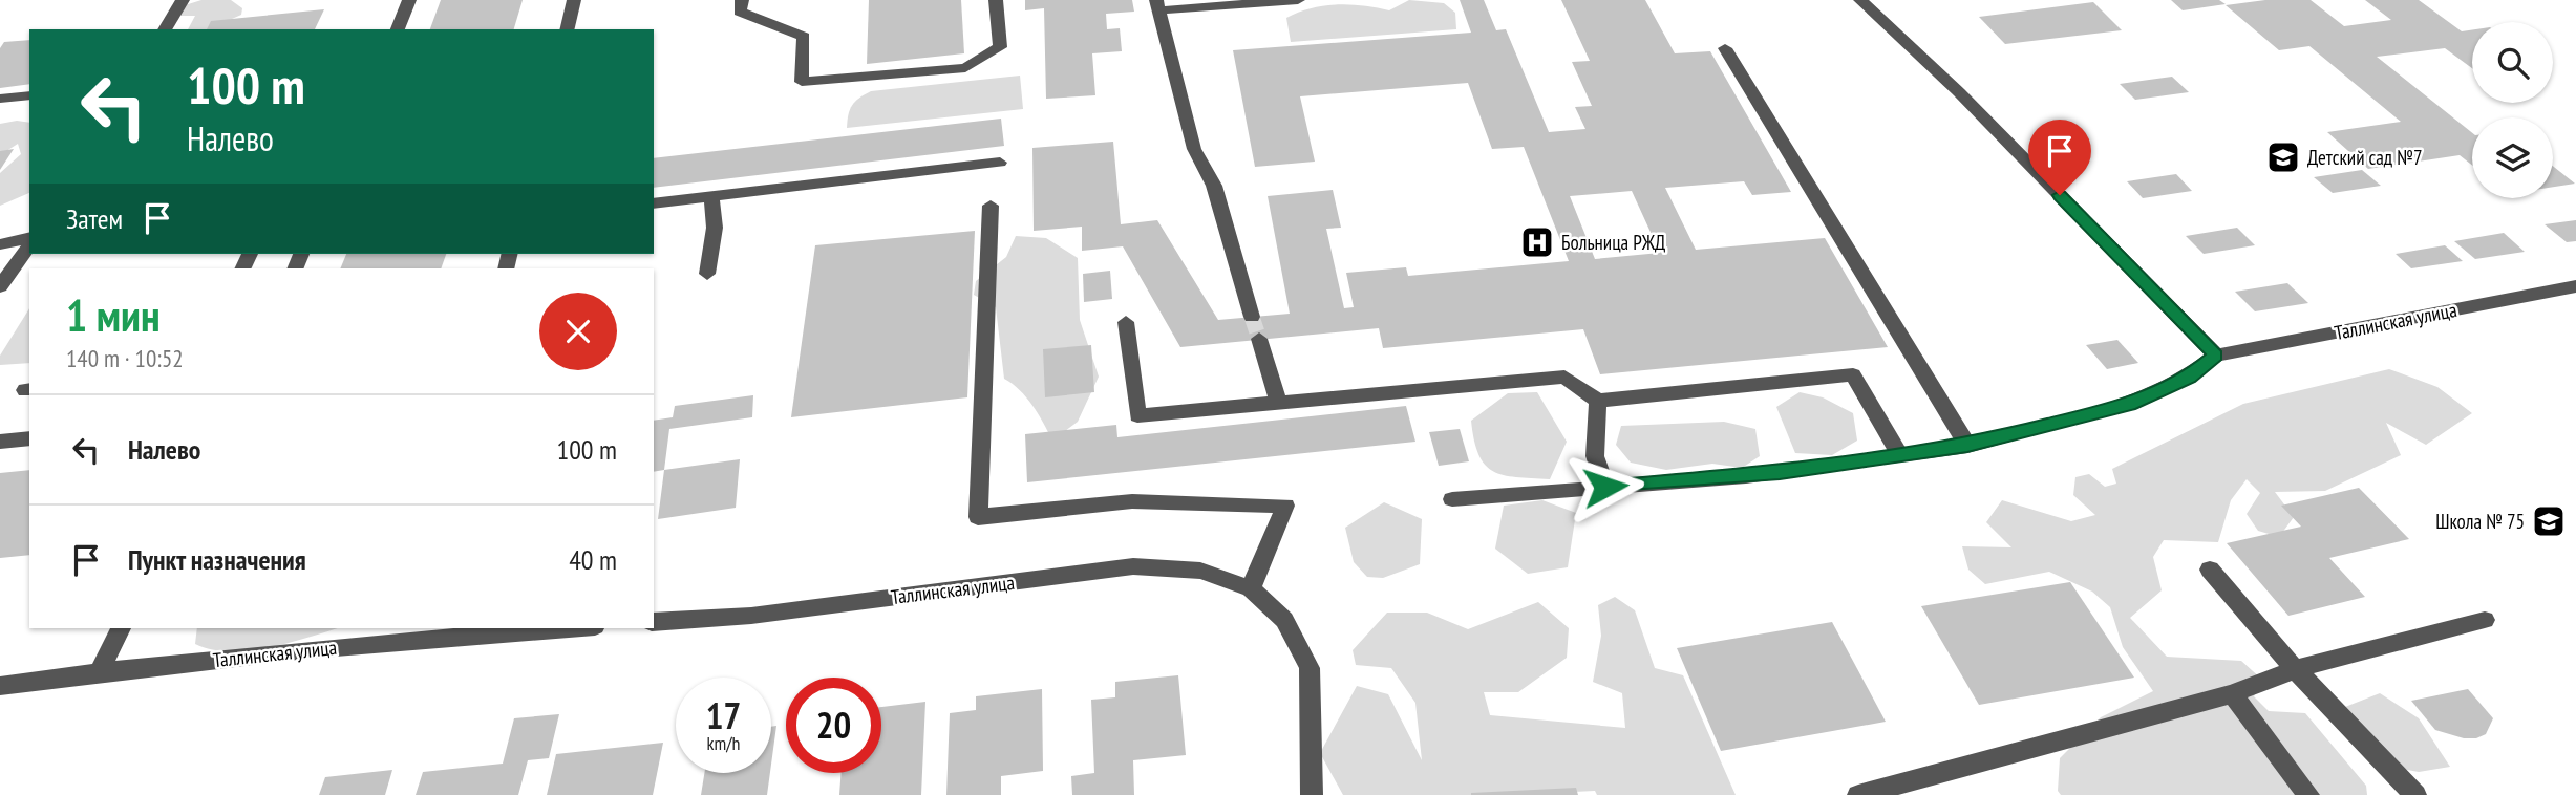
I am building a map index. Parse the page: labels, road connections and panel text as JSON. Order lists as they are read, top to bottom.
{
  "streets": {
    "street": ["Таллинская улица"]
  },
  "places": {
    "school or university": ["Детский сад №7", "Школа № 75"],
    "hospital": ["Больница РЖД"]
  },
  "page": {
    "turn": ["100 m", "Налево"],
    "then": "Затем",
    "heading": ["1 мин", "140 m · 10:52"],
    "list": [
      {
        "name": "Налево",
        "value": "100 m"
      },
      {
        "name": "Пункт назначения",
        "value": "40 m"
      }
    ],
    "speed": "17 km/h",
    "limit": "20"
  }
}
